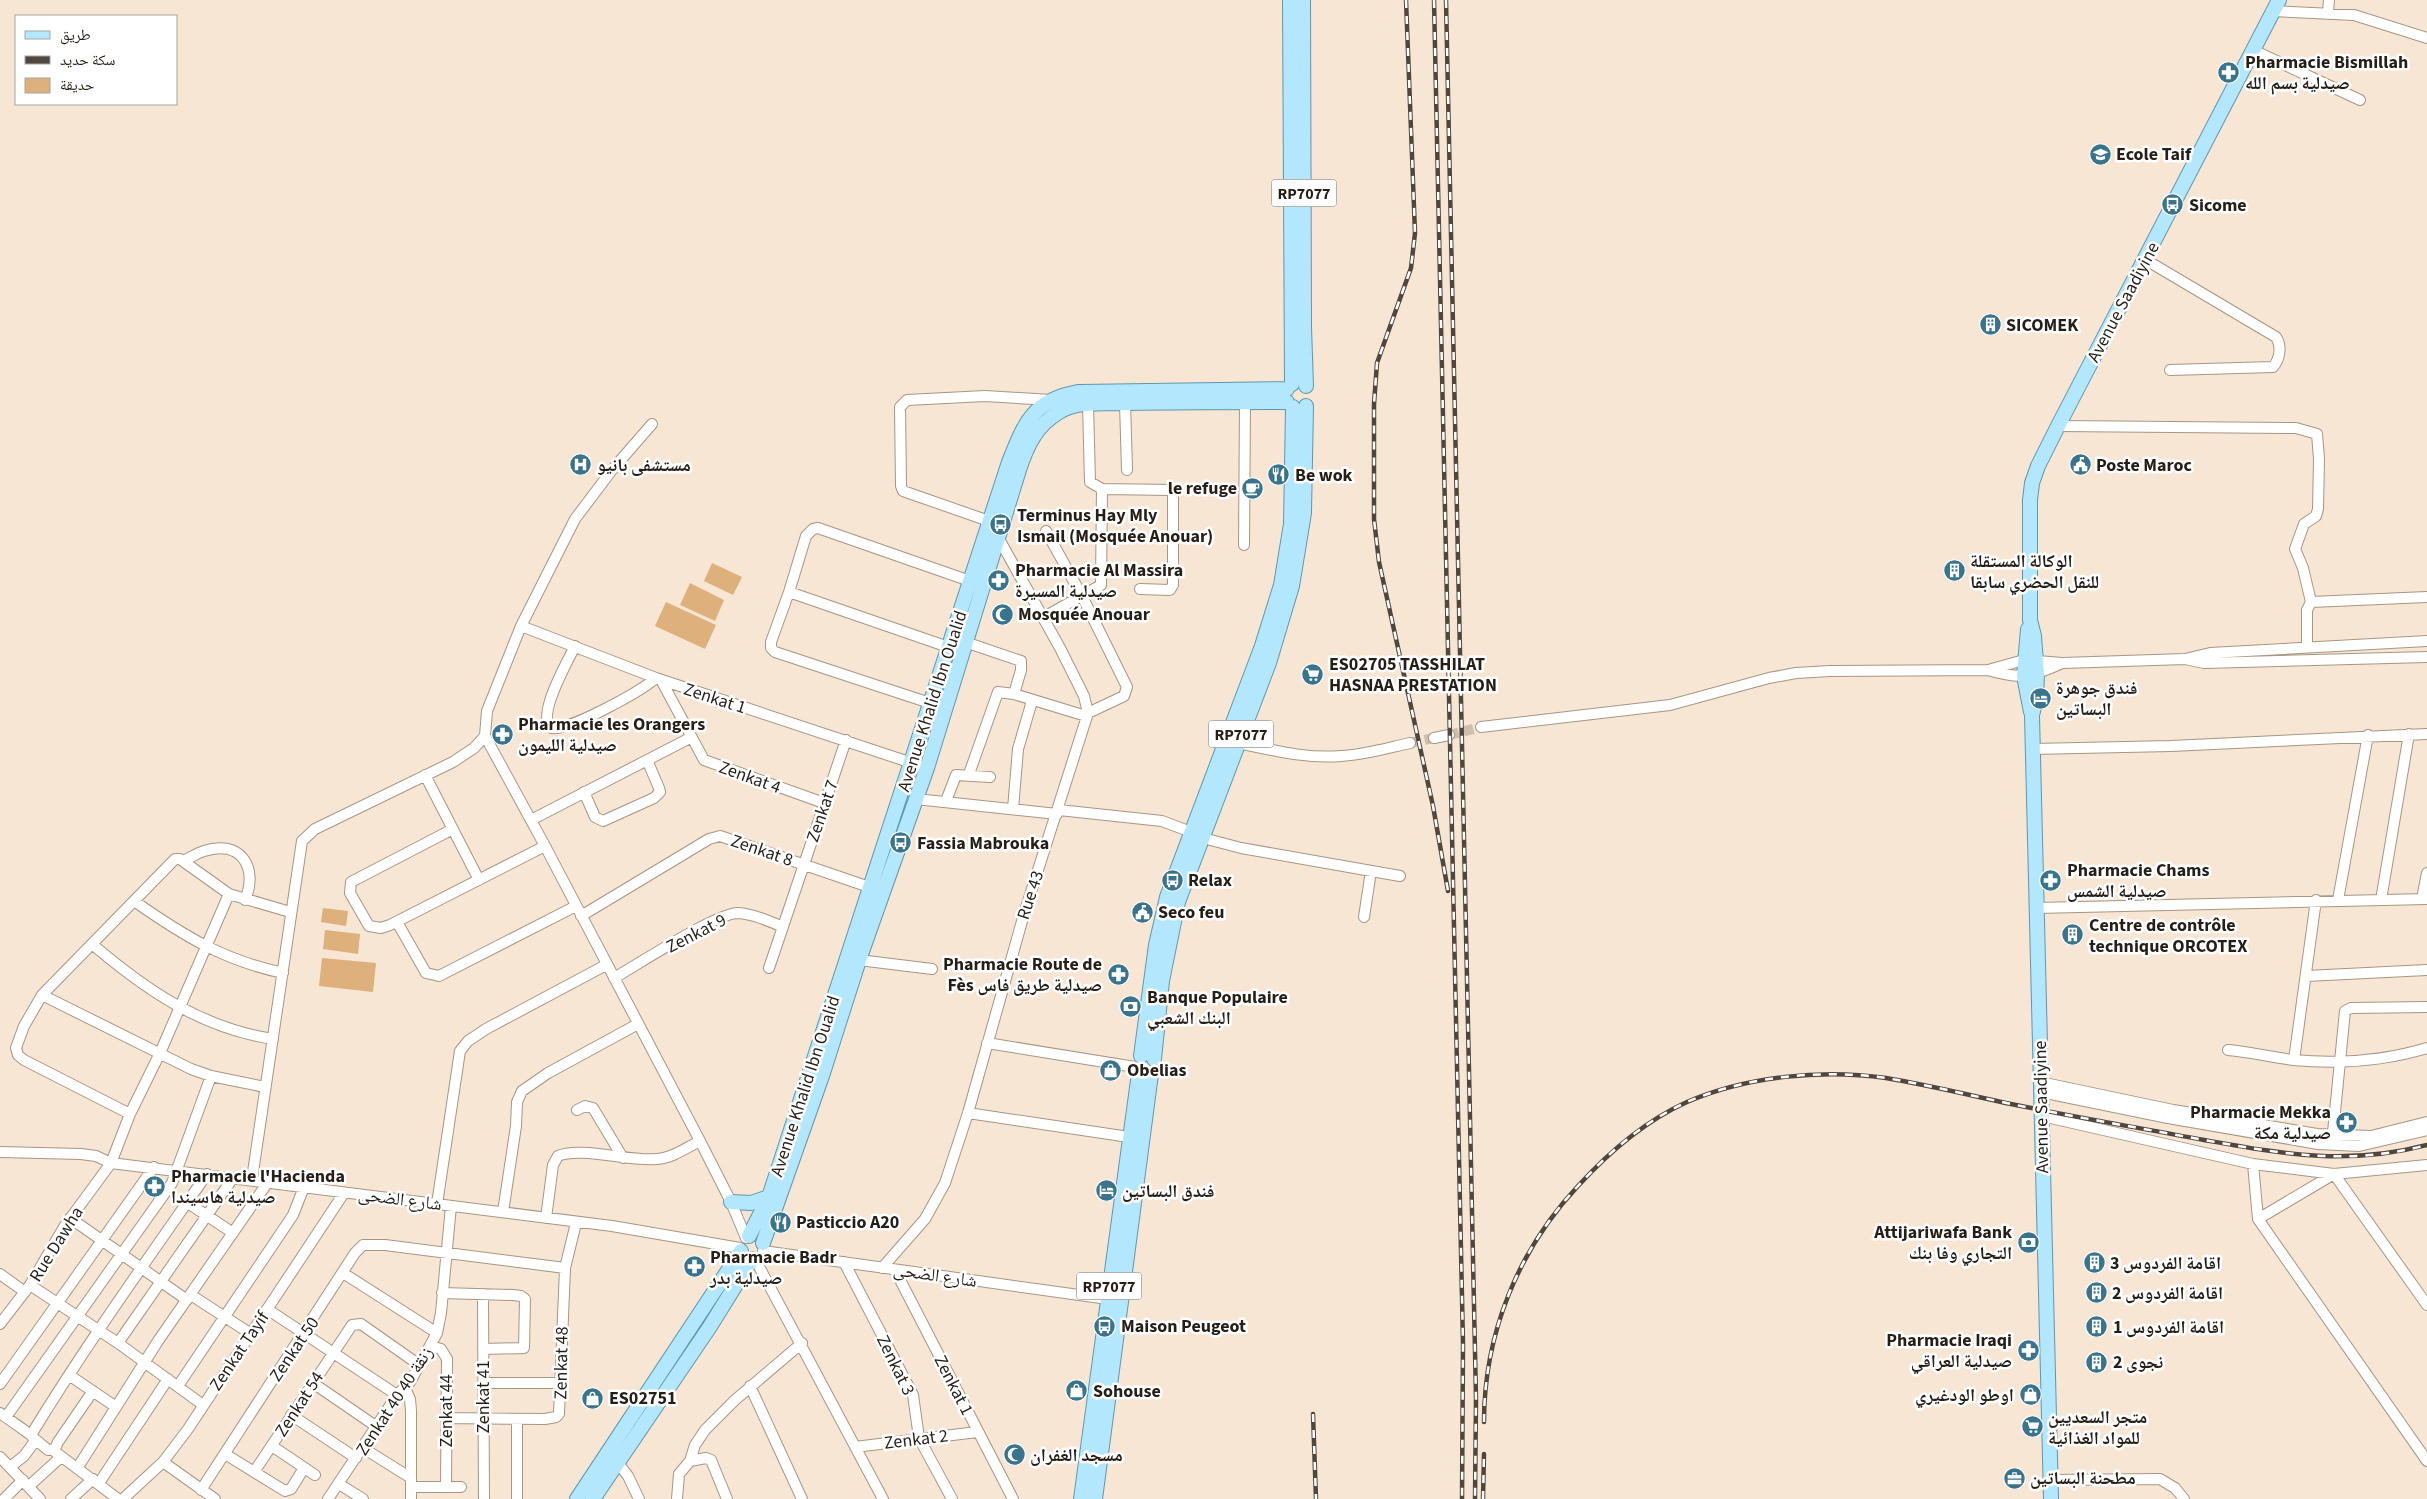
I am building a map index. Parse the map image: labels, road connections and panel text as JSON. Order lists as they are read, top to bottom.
{
  "streets": {
    "main road": ["RP7077", "Avenue Saadiyine", "Avenue Khalid Ibn Oualid"],
    "street": [
      "Zenkat 1",
      "Zenkat 4",
      "Zenkat 7",
      "Zenkat 8",
      "Rue 43",
      "Zenkat 9",
      "شارع الضحى",
      "Rue Dawha",
      "Zenkat 50",
      "Zenkat Tayif",
      "Zenkat 48",
      "Zenkat 3",
      "Zenkat 41",
      "Zenkat 40 زنقة 40",
      "Zenkat 54",
      "Zenkat 44",
      "Zenkat 2"
    ]
  },
  "crossings": [
    ["RP7077", "Avenue Khalid Ibn Oualid"],
    ["RP7077", "شارع الضحى"],
    ["Zenkat 1", "Avenue Khalid Ibn Oualid"],
    ["Zenkat 1", "Zenkat 4"],
    ["Zenkat 1", "Zenkat 7"],
    ["Zenkat 1", "شارع الضحى"],
    ["Zenkat 1", "Zenkat 2"],
    ["Avenue Khalid Ibn Oualid", "Zenkat 8"],
    ["Avenue Khalid Ibn Oualid", "شارع الضحى"],
    ["Zenkat 4", "Zenkat 7"],
    ["Zenkat 7", "Zenkat 8"],
    ["Zenkat 7", "Zenkat 9"],
    ["Rue 43", "شارع الضحى"],
    ["شارع الضحى", "Rue Dawha"],
    ["شارع الضحى", "Zenkat Tayif"],
    ["شارع الضحى", "Zenkat 48"],
    ["شارع الضحى", "Zenkat 3"],
    ["شارع الضحى", "Zenkat 40 زنقة 40"],
    ["Zenkat 50", "Zenkat 40 زنقة 40"],
    ["Zenkat 3", "Zenkat 2"],
    ["Zenkat 40 زنقة 40", "Zenkat 54"],
    ["Zenkat 40 زنقة 40", "Zenkat 44"]
  ],
  "places": {
    "pharmacy": [
      "Pharmacie Bismillah صيدلية بسم الله",
      "Pharmacie Al Massira صيدلية المسيرة",
      "Pharmacie les Orangers صيدلية الليمون",
      "Pharmacie Chams صيدلية الشمس",
      "Pharmacie Route de Fès صيدلية طريق فاس",
      "Pharmacie Mekka صيدلية مكة",
      "Pharmacie l'Hacienda صيدلية هاسيندا",
      "Pharmacie Badr صيدلية بدر",
      "Pharmacie Iraqi صيدلية العراقي"
    ],
    "school or university": ["Ecole Taif"],
    "bus stop": [
      "Sicome",
      "Terminus Hay Mly Ismail (Mosquée Anouar)",
      "Fassia Mabrouka",
      "Relax",
      "Maison Peugeot"
    ],
    "building": [
      "SICOMEK",
      "الوكالة المستقلة للنقل الحضري سابقا",
      "Centre de contrôle technique ORCOTEX",
      "اقامة الفردوس 3",
      "اقامة الفردوس 2",
      "اقامة الفردوس 1",
      "نجوى 2"
    ],
    "hospital": ["مستشفى بانيو"],
    "public building": ["Poste Maroc", "Seco feu"],
    "restaurant": ["Be wok", "Pasticcio A20"],
    "cafe": ["le refuge"],
    "mosque": ["Mosquée Anouar", "مسجد الغفران"],
    "supermarket": ["ES02705 TASSHILAT HASNAA PRESTATION", "متجر السعديين للمواد الغذائية"],
    "hotel": ["فندق جوهرة البساتين", "فندق البساتين"],
    "bank": ["Banque Populaire البنك الشعبي", "Attijariwafa Bank التجاري وفا بنك"],
    "shop": [
      "Obelias",
      "Sohouse",
      "اوطو الودغيري",
      "ES02751"
    ],
    "office": ["مطحنة البساتين"]
  },
  "legend": ["طريق", "سكة حديد", "حديقة"]
}
